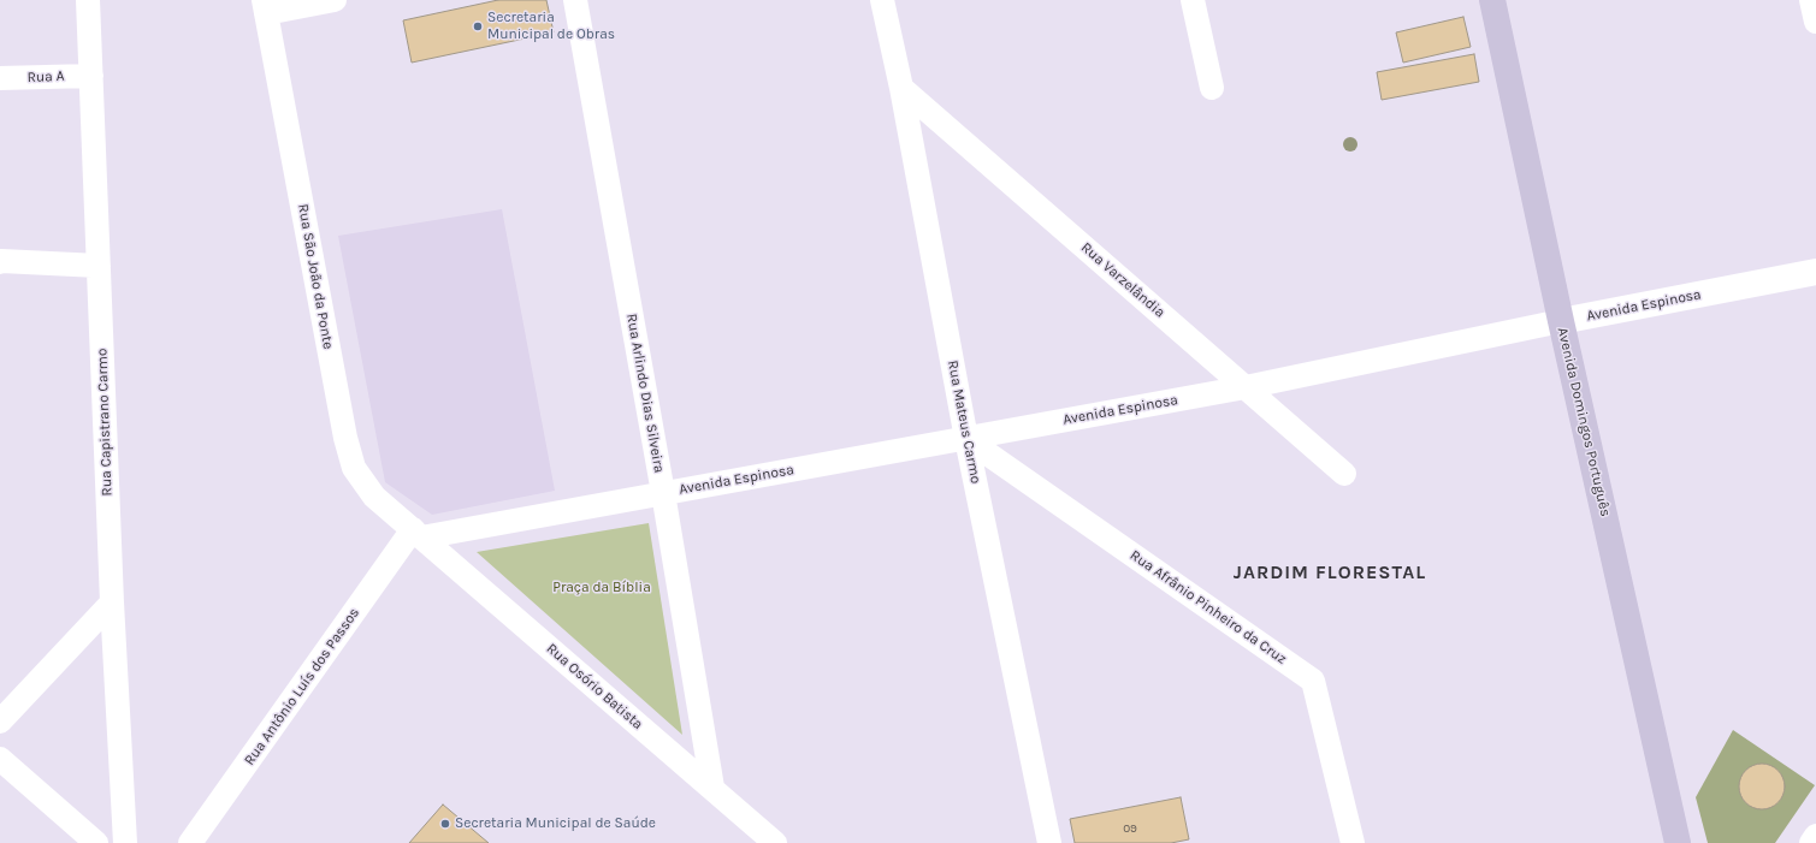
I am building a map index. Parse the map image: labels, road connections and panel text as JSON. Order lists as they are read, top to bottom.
{
  "streets": {
    "main road": ["Avenida Domingos Português"],
    "street": [
      "Rua A",
      "Rua São João da Ponte",
      "Rua Varzelândia",
      "Avenida Espinosa",
      "Rua Arlindo Dias Silveira",
      "Rua Capistrano Carmo",
      "Rua Mateus Carmo",
      "Rua Afrânio Pinheiro da Cruz",
      "Rua Antônio Luís dos Passos",
      "Rua Osório Batista"
    ]
  },
  "crossings": [
    ["Rua A", "Rua Capistrano Carmo"],
    ["Rua São João da Ponte", "Avenida Espinosa"],
    ["Rua São João da Ponte", "Rua Antônio Luís dos Passos"],
    ["Rua São João da Ponte", "Rua Osório Batista"],
    ["Rua Varzelândia", "Avenida Espinosa"],
    ["Rua Varzelândia", "Rua Mateus Carmo"],
    ["Avenida Espinosa", "Rua Arlindo Dias Silveira"],
    ["Avenida Espinosa", "Rua Mateus Carmo"],
    ["Avenida Espinosa", "Avenida Domingos Português"],
    ["Avenida Espinosa", "Rua Afrânio Pinheiro da Cruz"],
    ["Avenida Espinosa", "Rua Antônio Luís dos Passos"],
    ["Avenida Espinosa", "Rua Osório Batista"],
    ["Rua Arlindo Dias Silveira", "Rua Osório Batista"],
    ["Rua Mateus Carmo", "Rua Afrânio Pinheiro da Cruz"],
    ["Rua Antônio Luís dos Passos", "Rua Osório Batista"]
  ],
  "districts": ["JARDIM FLORESTAL"],
  "parks": ["Praça da Bíblia"],
  "places": ["Secretaria Municipal de Obras", "Secretaria Municipal de Saúde"],
  "house_numbers": ["09"]
}
